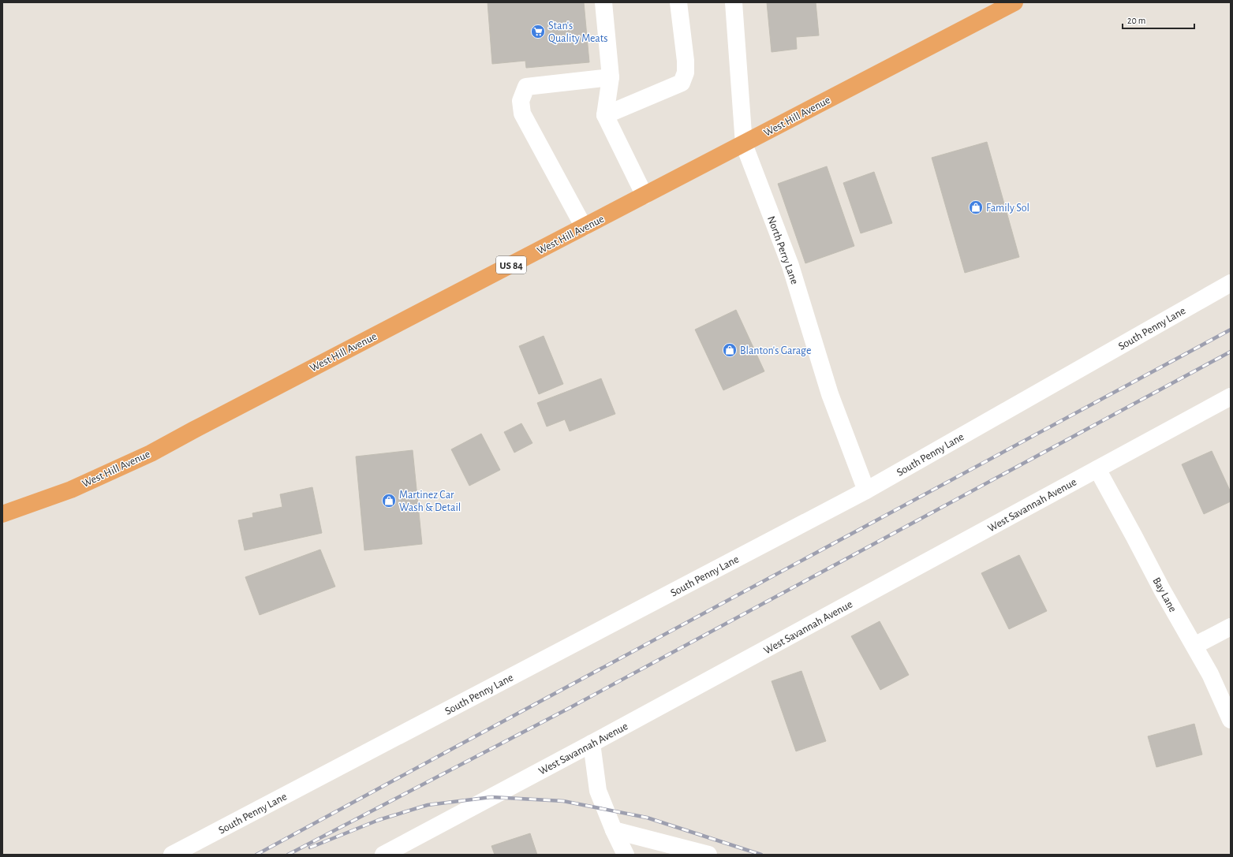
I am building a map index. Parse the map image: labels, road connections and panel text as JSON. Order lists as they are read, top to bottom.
{
  "streets": {
    "highway": ["West Hill Avenue", "US 84"],
    "street": [
      "North Perry Lane",
      "South Penny Lane",
      "West Savannah Avenue",
      "Bay Lane"
    ]
  },
  "crossings": [
    ["West Hill Avenue", "North Perry Lane"],
    ["North Perry Lane", "South Penny Lane"],
    ["West Savannah Avenue", "Bay Lane"]
  ],
  "places": {
    "supermarket": ["Stan's Quality Meats"],
    "shop": ["Family Sol", "Blanton's Garage", "Martinez Car Wash & Detail"]
  },
  "scale_bar": "20 m"
}
